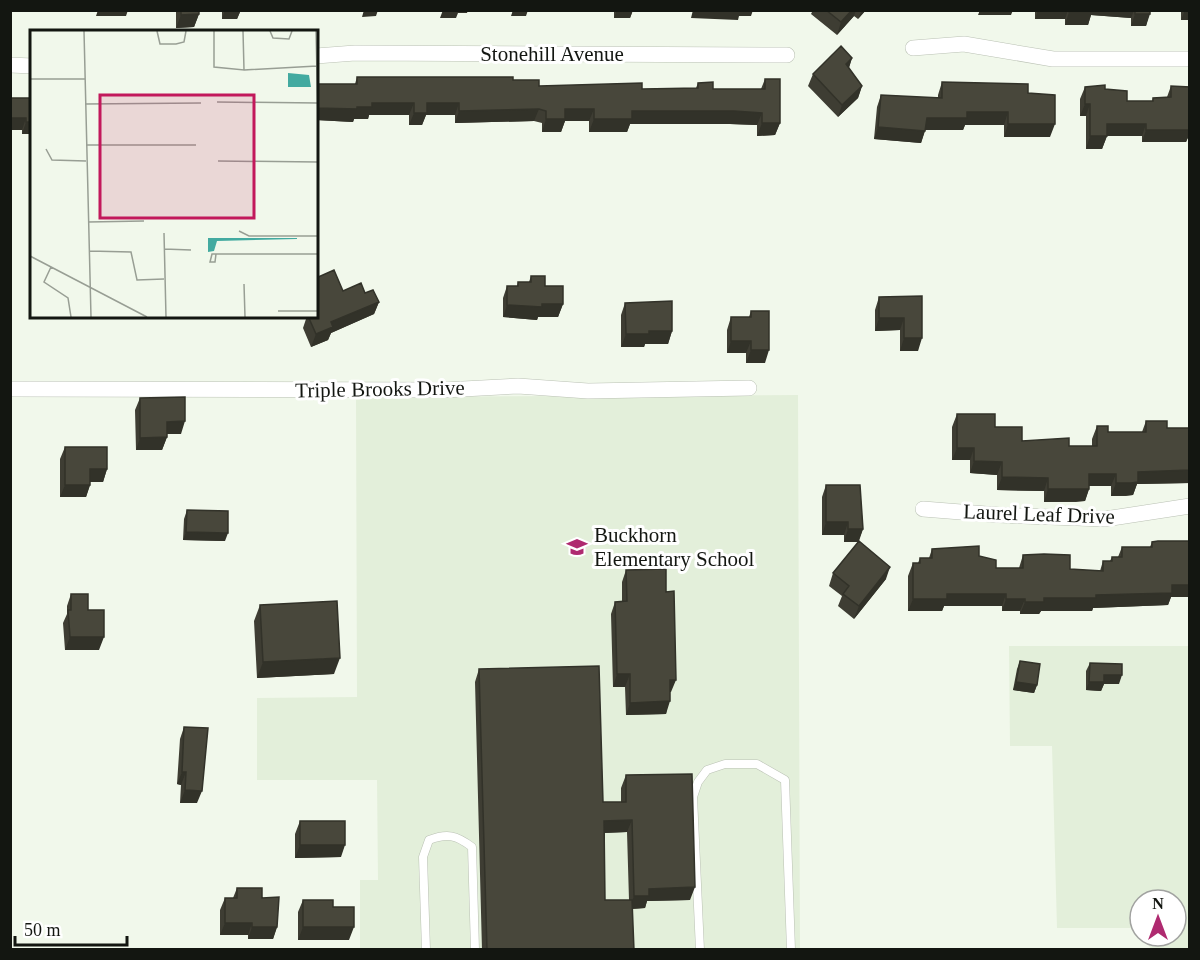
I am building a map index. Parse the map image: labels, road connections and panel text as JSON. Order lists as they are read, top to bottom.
{
  "streets": {
    "street": ["Stonehill Avenue", "Triple Brooks Drive", "Laurel Leaf Drive"]
  },
  "places": {
    "school or university": ["Buckhorn Elementary School"]
  },
  "scale_bar": "50 m",
  "north": "top"
}
